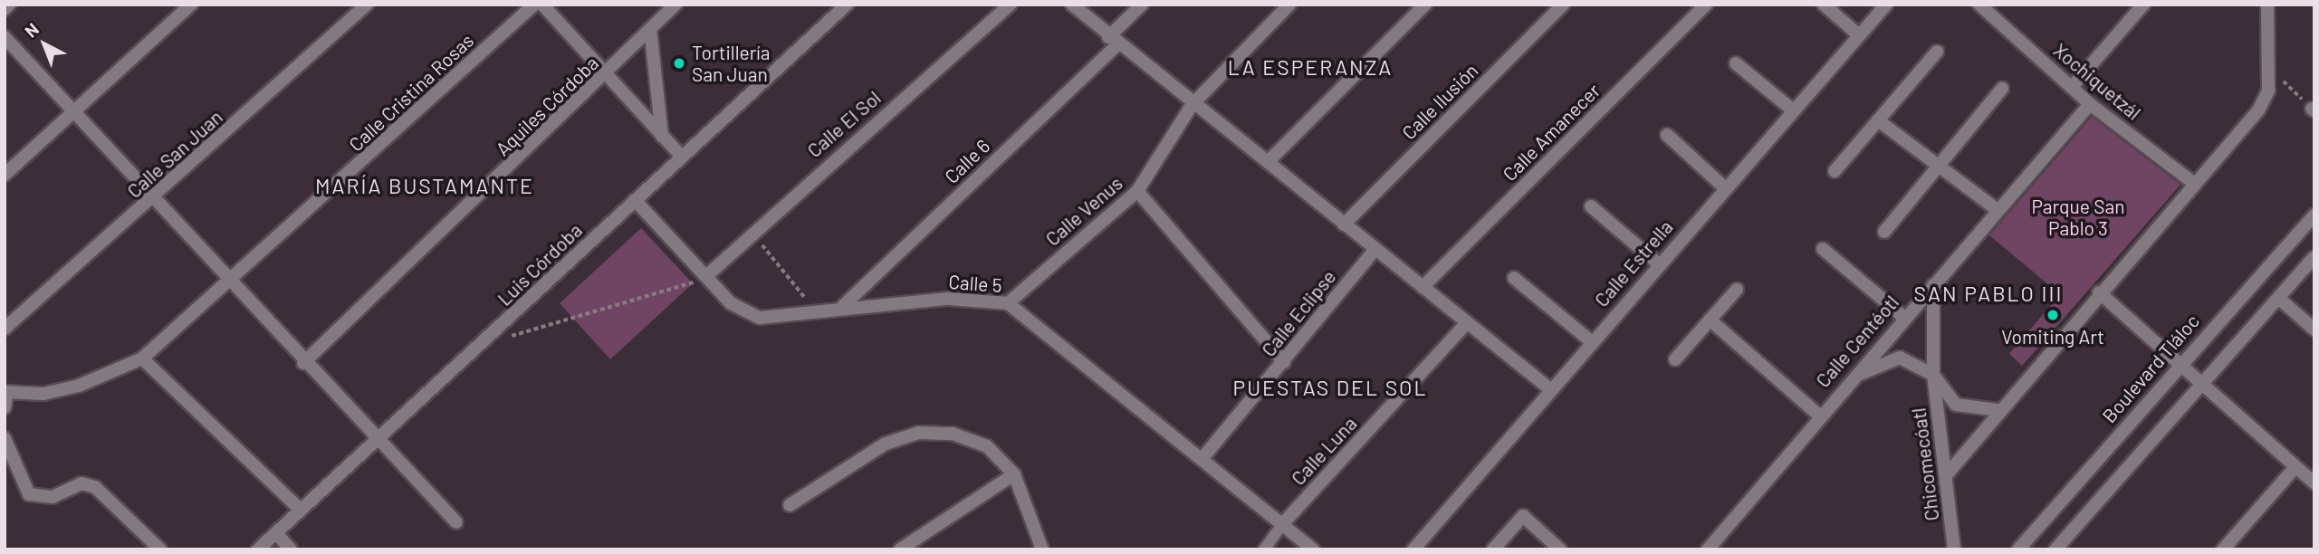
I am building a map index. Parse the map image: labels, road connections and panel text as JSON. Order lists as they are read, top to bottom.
{
  "streets": {
    "street": [
      "Xochiquetzál",
      "Calle Cristina Rosas",
      "Calle Ilusión",
      "Aquiles Córdoba",
      "Calle El Sol",
      "Calle Amanecer",
      "Calle San Juan",
      "Calle 6",
      "Calle Venus",
      "Calle Estrella",
      "Luis Córdoba",
      "Calle 5",
      "Calle Eclipse",
      "Calle Centéotl",
      "Boulevard Tláloc",
      "Calle Luna",
      "Chicomecóatl"
    ]
  },
  "crossings": [
    ["Xochiquetzál", "Calle Centéotl"],
    ["Calle El Sol", "Calle 5"],
    ["Calle 6", "Calle 5"],
    ["Calle Venus", "Calle 5"],
    ["Luis Córdoba", "Calle 5"],
    ["Calle 5", "Calle Eclipse"],
    ["Calle 5", "Calle Luna"],
    ["Calle Centéotl", "Chicomecóatl"]
  ],
  "districts": [
    "LA ESPERANZA",
    "MARÍA BUSTAMANTE",
    "SAN PABLO III",
    "PUESTAS DEL SOL"
  ],
  "parks": ["Parque San Pablo 3"],
  "places": ["Tortillería San Juan", "Vomiting Art"],
  "north": "top left"
}
